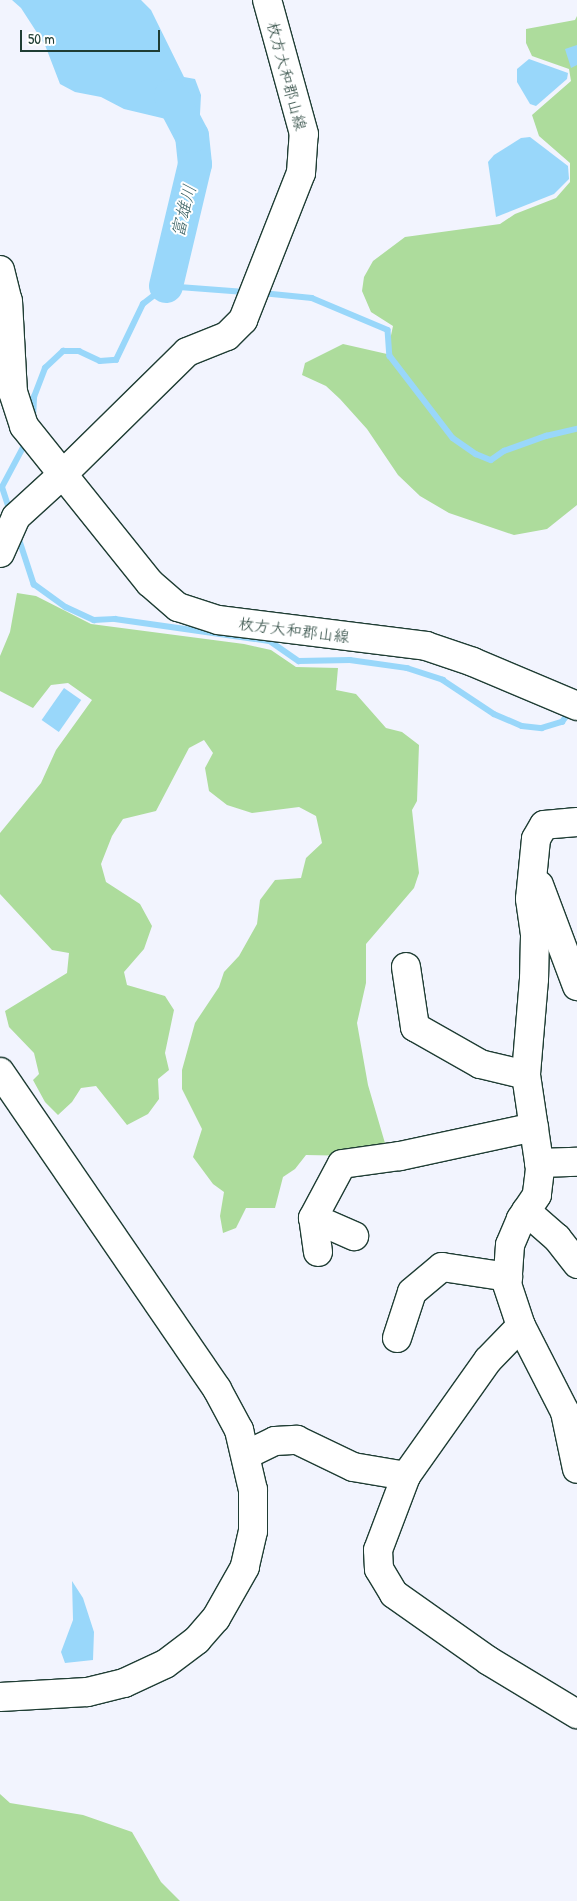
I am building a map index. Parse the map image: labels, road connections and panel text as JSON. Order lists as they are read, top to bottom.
{
  "streets": {
    "street": ["枚方大和郡山線"]
  },
  "water": ["富雄川"],
  "scale_bar": "50 m"
}
